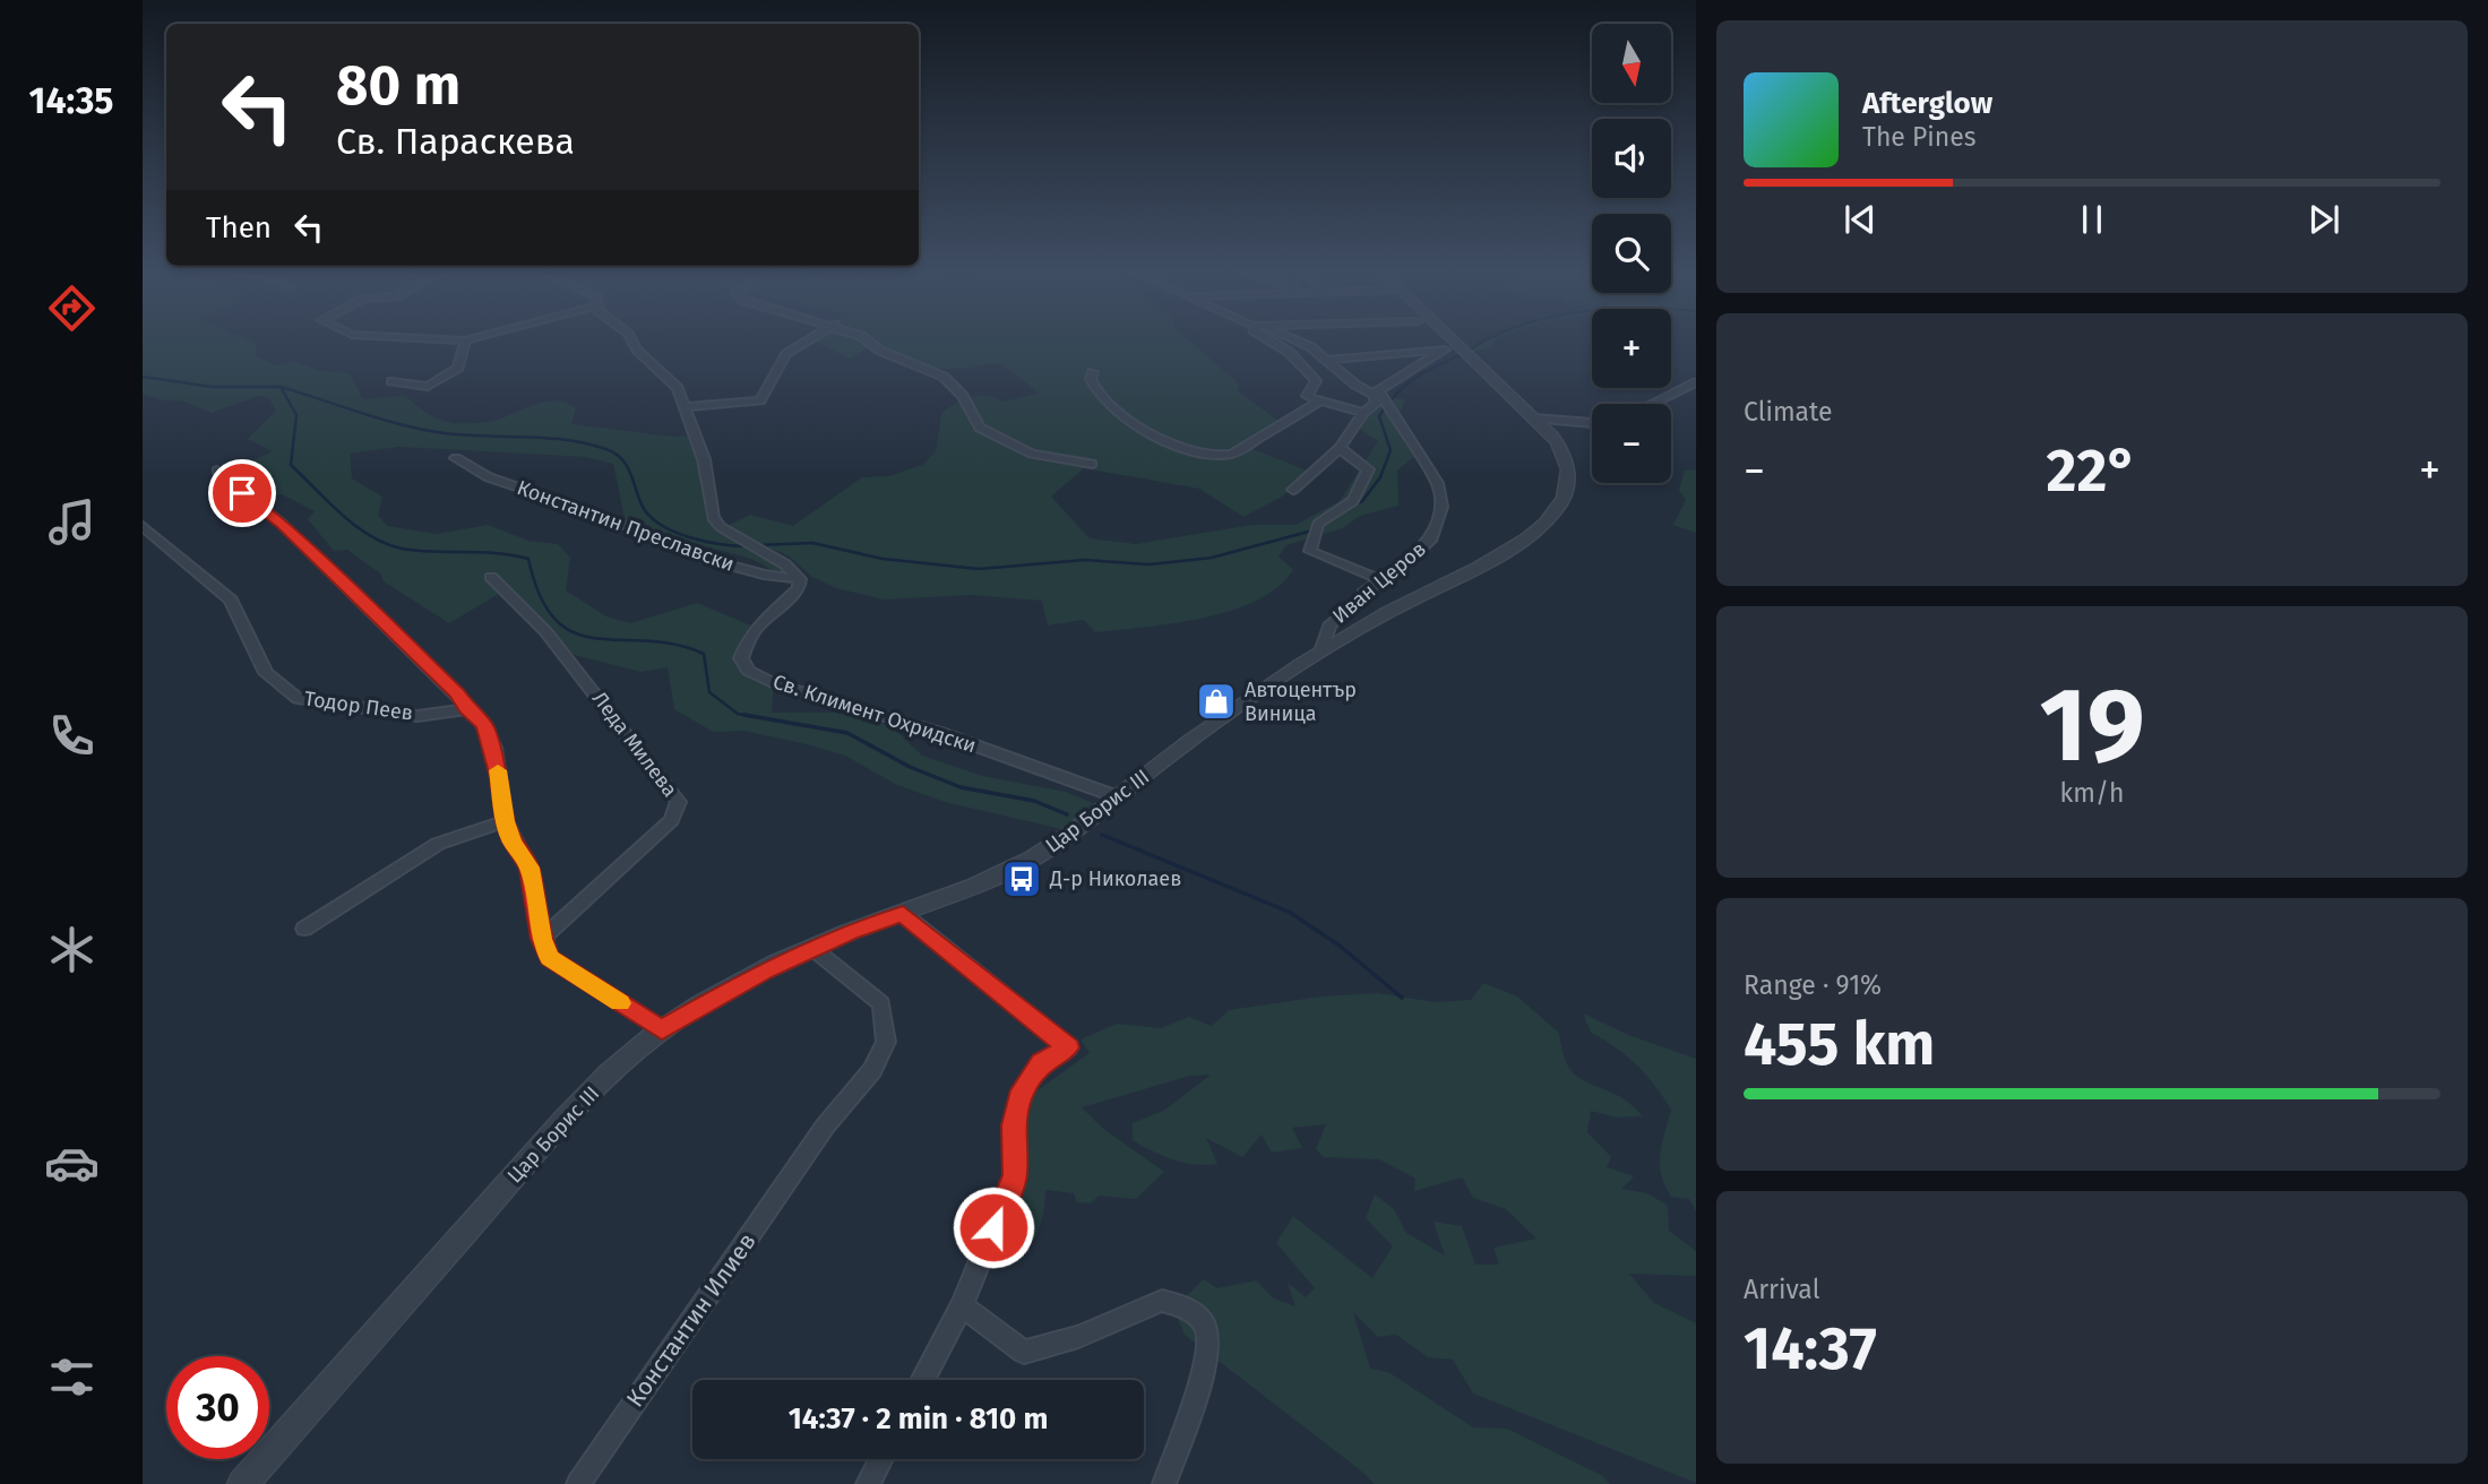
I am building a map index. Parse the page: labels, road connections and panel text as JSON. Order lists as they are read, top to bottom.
{
  "streets": {
    "street": [
      "Константин Преславски",
      "Иван Церов",
      "Тодор Пеев",
      "Св. Климент Охридски",
      "Леда Милева",
      "Цар Борис III",
      "Константин Илиев"
    ]
  },
  "crossings": [
    ["Константин Преславски", "Св. Климент Охридски"],
    ["Иван Церов", "Цар Борис III"],
    ["Св. Климент Охридски", "Цар Борис III"],
    ["Цар Борис III", "Константин Илиев"]
  ],
  "places": {
    "shop": ["Автоцентър Виница"],
    "bus stop": ["Д-р Николаев"]
  },
  "north": "bottom",
  "page": {
    "tabs": "14:35",
    "map_buttons": ["+", "−"],
    "turn": ["80 m", "Св. Параскева"],
    "song": ["Afterglow", "The Pines"],
    "then": "Then",
    "tile": [
      "Climate",
      ["19", "km/h"],
      ["Range · 91%", "455 km"],
      ["Arrival", "14:37"]
    ],
    "heat": ["−", "22°", "+"],
    "limit": "30",
    "trip": "14:37 · 2 min · 810 m"
  }
}
